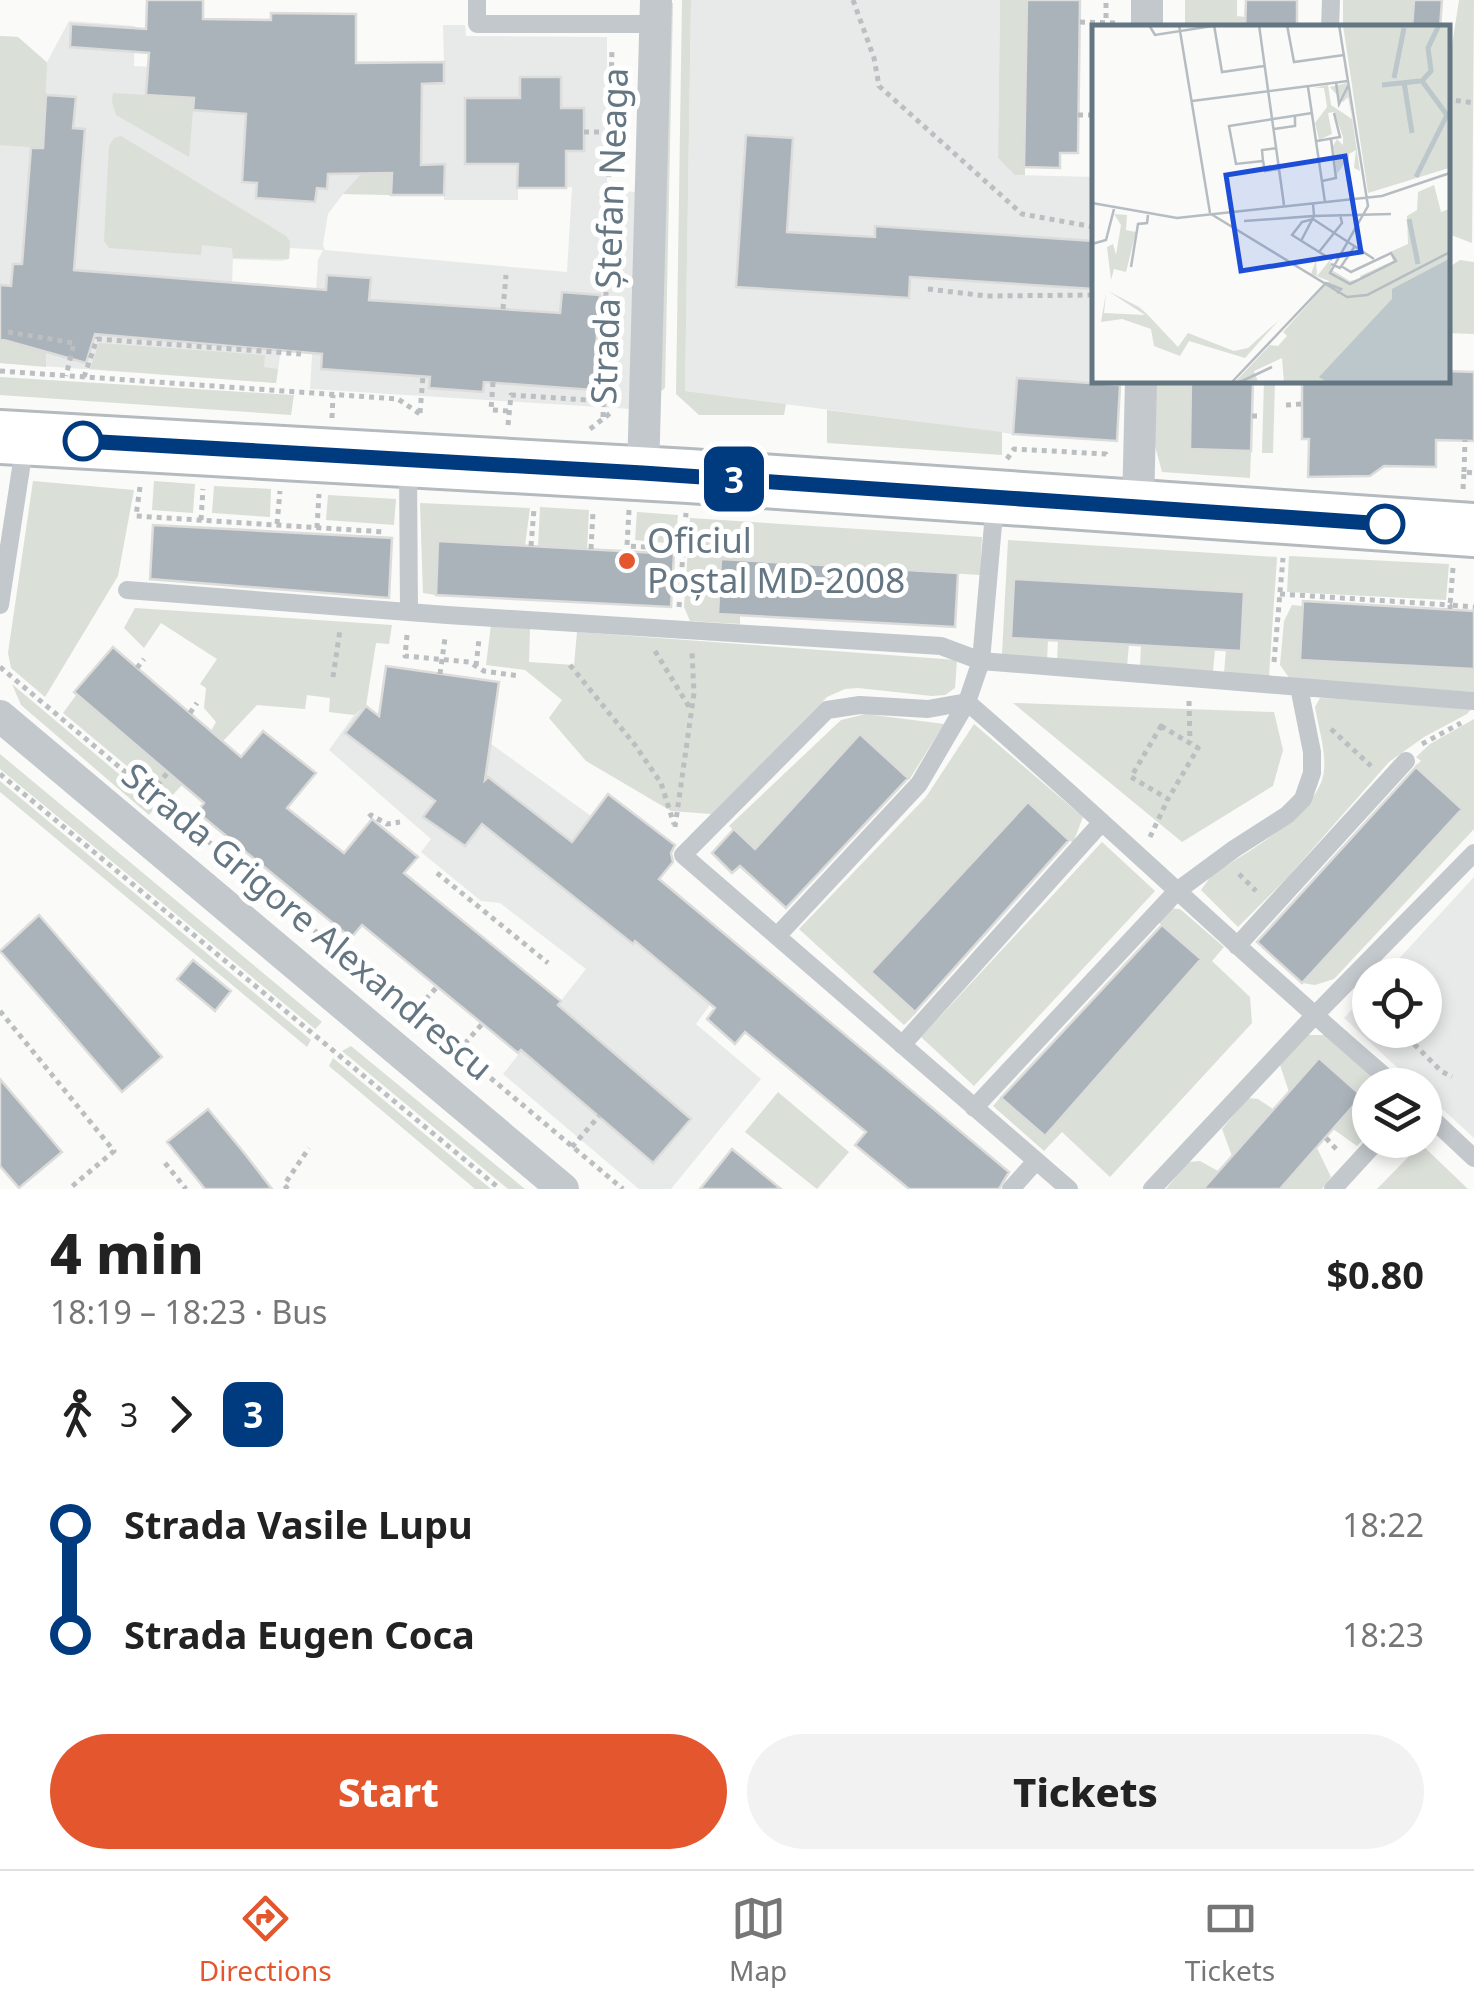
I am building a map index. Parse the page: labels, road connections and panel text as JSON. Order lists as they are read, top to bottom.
{
  "streets": {
    "street": ["Strada Ștefan Neaga", "Strada Grigore Alexandrescu"]
  },
  "places": ["Oficiul Poștal MD-2008"],
  "lines": ["bus line 3"],
  "page": {
    "on_map": "3",
    "heading": ["4 min", "18:19 – 18:23 · Bus", "$0.80"],
    "legs": ["3", "3"],
    "list": [
      {
        "name": "Strada Vasile Lupu",
        "value": "18:22"
      },
      {
        "name": "Strada Eugen Coca",
        "value": "18:23"
      }
    ],
    "buttons": ["Start", "Tickets"],
    "tabs": ["Directions", "Map", "Tickets"]
  }
}
